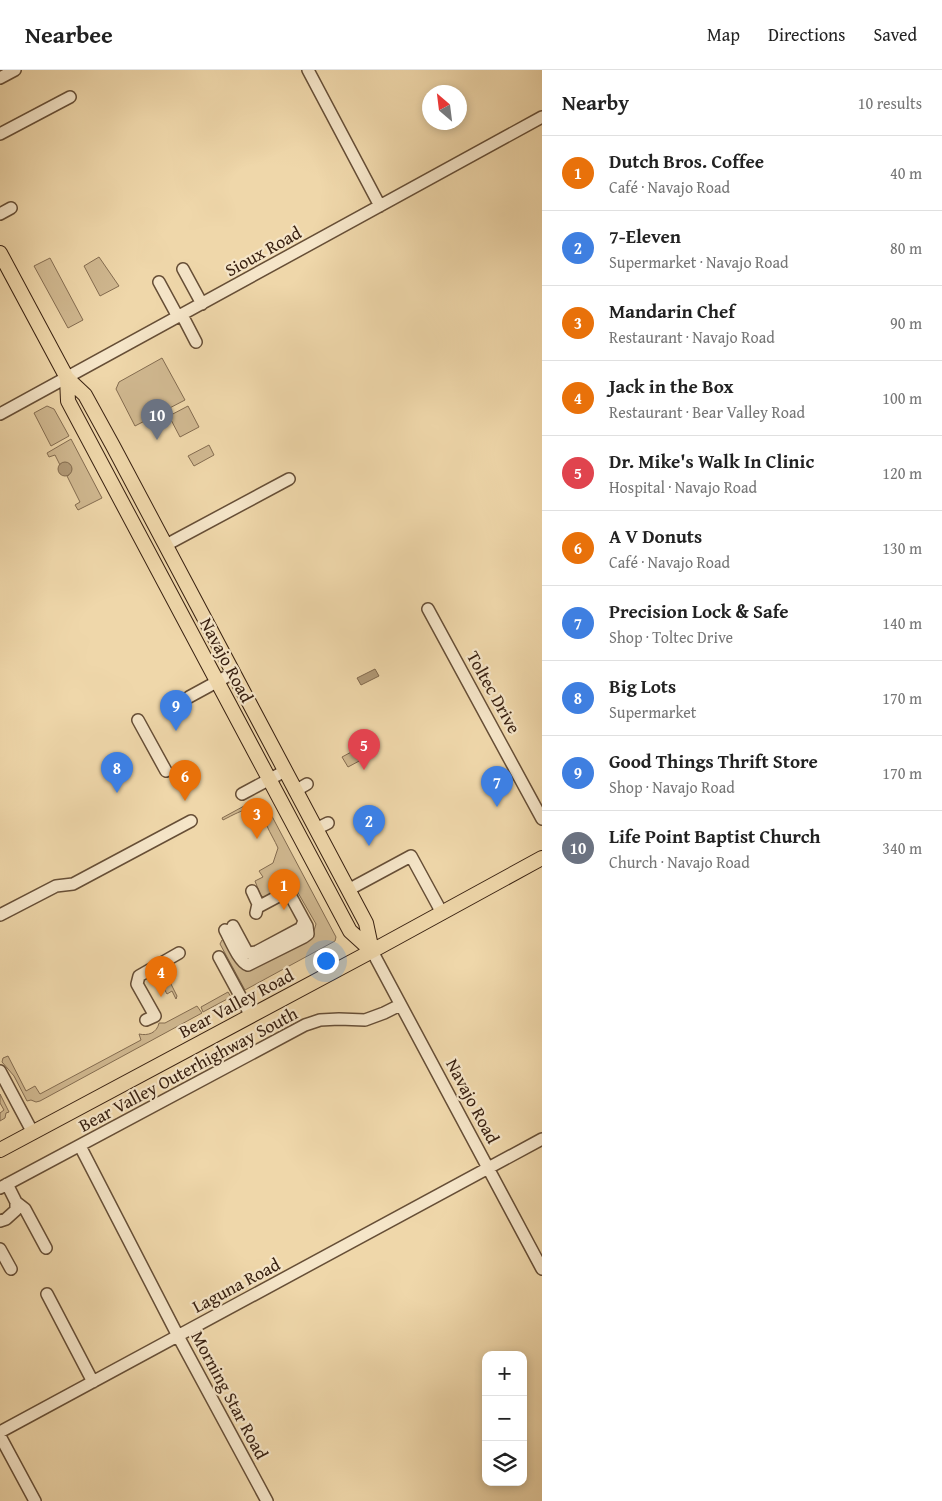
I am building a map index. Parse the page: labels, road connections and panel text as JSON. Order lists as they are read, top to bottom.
{
  "streets": {
    "main road": ["Navajo Road", "Bear Valley Road"],
    "street": [
      "Sioux Road",
      "Toltec Drive",
      "Bear Valley Outerhighway South",
      "Laguna Road",
      "Morning Star Road"
    ]
  },
  "crossings": [
    ["Sioux Road", "Navajo Road"],
    ["Navajo Road", "Bear Valley Road"],
    ["Navajo Road", "Bear Valley Outerhighway South"],
    ["Navajo Road", "Laguna Road"],
    ["Bear Valley Outerhighway South", "Morning Star Road"],
    ["Laguna Road", "Morning Star Road"]
  ],
  "north": "top left",
  "page": {
    "header": "Nearbee",
    "nav": ["Map", "Directions", "Saved"],
    "heading": ["Nearby", "10 results"],
    "list": [
      {
        "mark": "1",
        "name": "Dutch Bros. Coffee",
        "note": "Café · Navajo Road",
        "value": "40 m"
      },
      {
        "mark": "2",
        "name": "7-Eleven",
        "note": "Supermarket · Navajo Road",
        "value": "80 m"
      },
      {
        "mark": "3",
        "name": "Mandarin Chef",
        "note": "Restaurant · Navajo Road",
        "value": "90 m"
      },
      {
        "mark": "4",
        "name": "Jack in the Box",
        "note": "Restaurant · Bear Valley Road",
        "value": "100 m"
      },
      {
        "mark": "5",
        "name": "Dr. Mike's Walk In Clinic",
        "note": "Hospital · Navajo Road",
        "value": "120 m"
      },
      {
        "mark": "6",
        "name": "A V Donuts",
        "note": "Café · Navajo Road",
        "value": "130 m"
      },
      {
        "mark": "7",
        "name": "Precision Lock & Safe",
        "note": "Shop · Toltec Drive",
        "value": "140 m"
      },
      {
        "mark": "8",
        "name": "Big Lots",
        "note": "Supermarket",
        "value": "170 m"
      },
      {
        "mark": "9",
        "name": "Good Things Thrift Store",
        "note": "Shop · Navajo Road",
        "value": "170 m"
      },
      {
        "mark": "10",
        "name": "Life Point Baptist Church",
        "note": "Church · Navajo Road",
        "value": "340 m"
      }
    ],
    "pins": [
      "10",
      "9",
      "5",
      "8",
      "6",
      "7",
      "3",
      "2",
      "1",
      "4"
    ],
    "map_buttons": ["+", "−"]
  }
}
